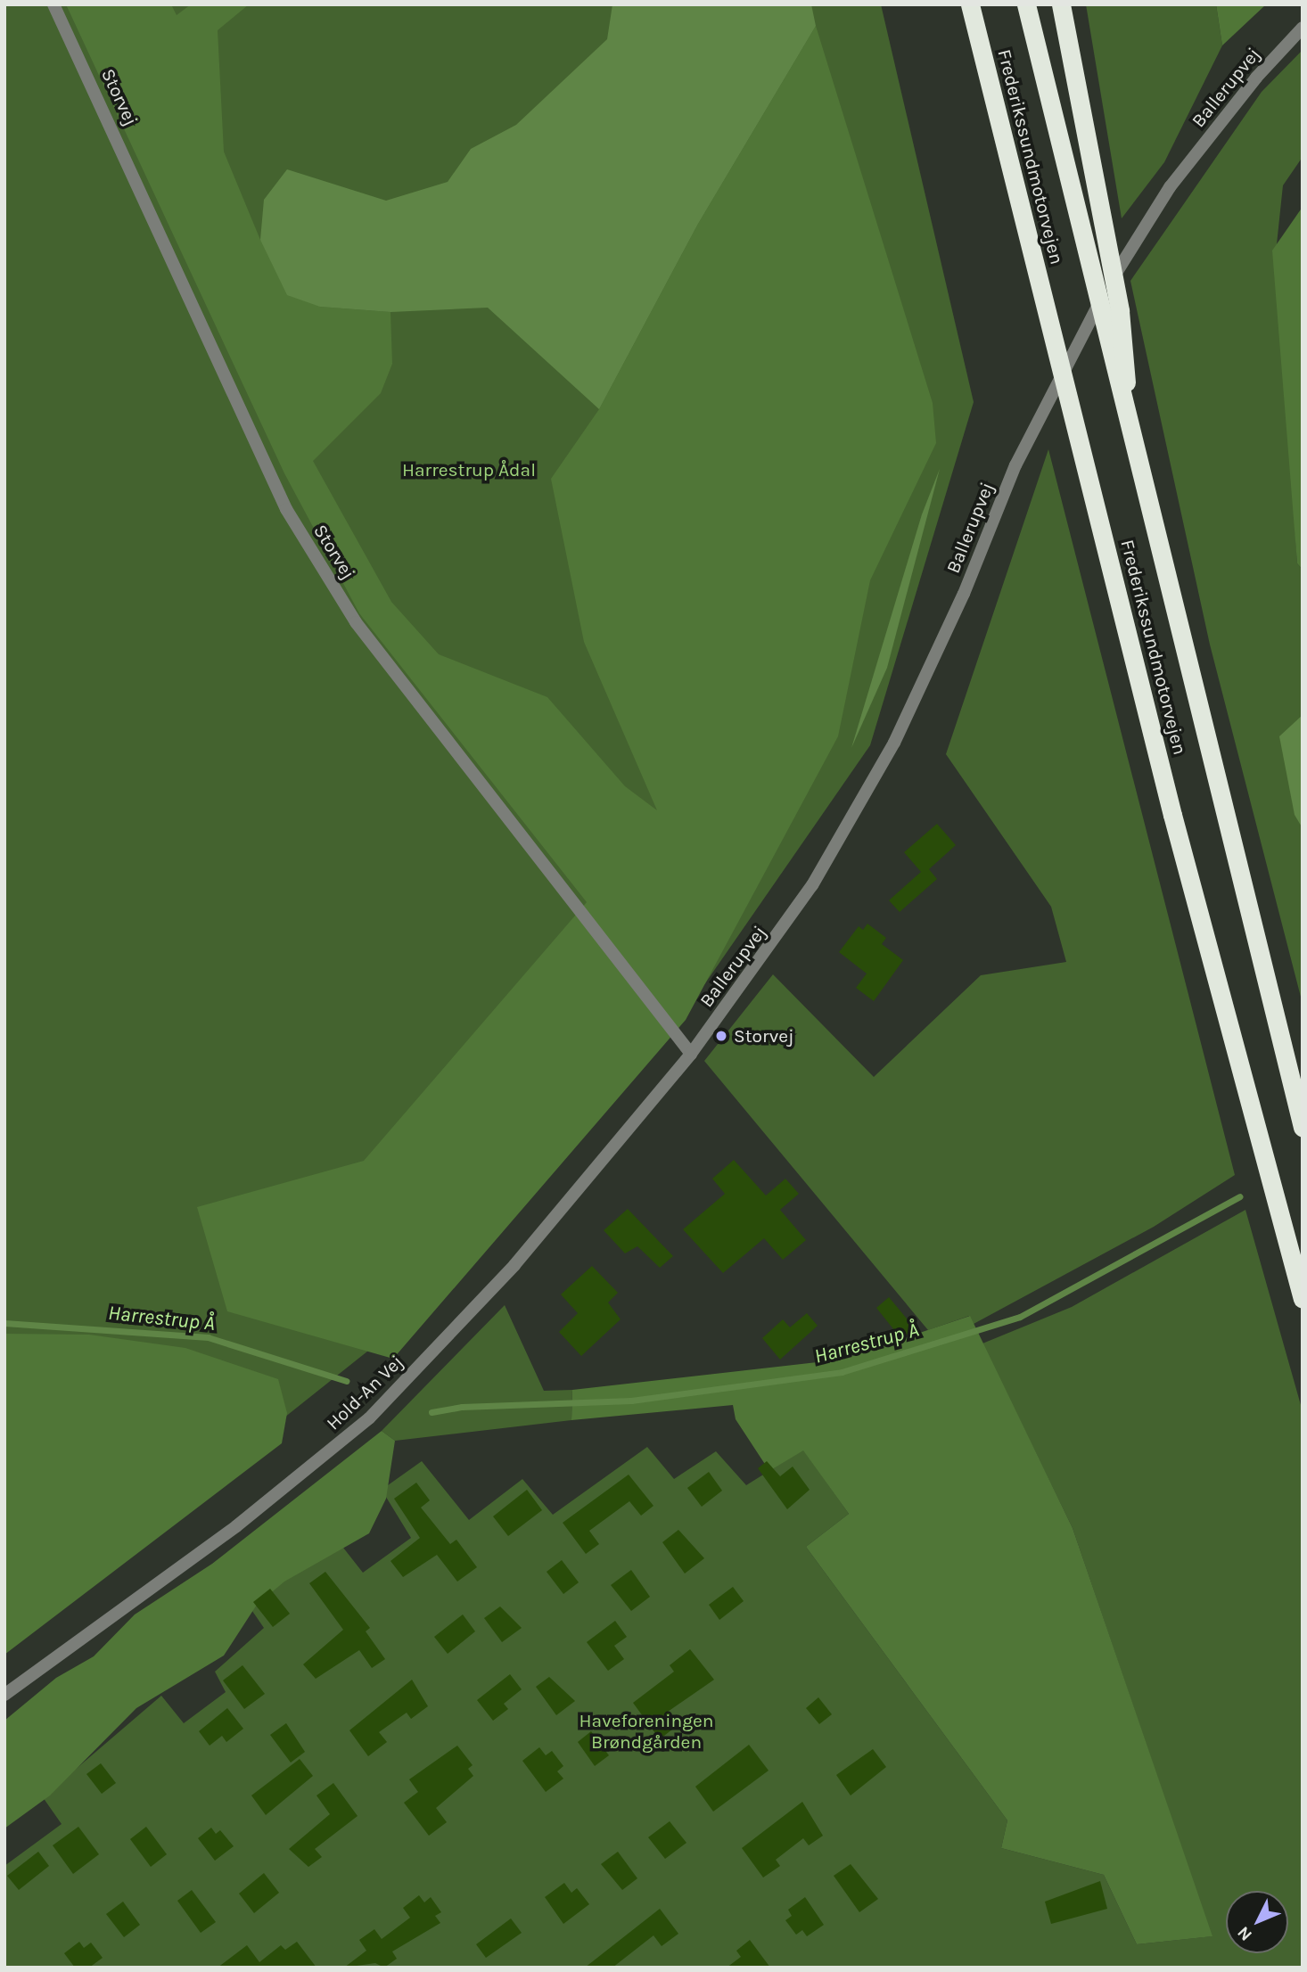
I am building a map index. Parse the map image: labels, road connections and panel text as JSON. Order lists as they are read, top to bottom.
{
  "streets": {
    "highway": ["Frederikssundmotorvejen"],
    "street": ["Ballerupvej", "Storvej", "Hold-An Vej"]
  },
  "crossings": [
    ["Ballerupvej", "Storvej"],
    ["Ballerupvej", "Hold-An Vej"],
    ["Storvej", "Hold-An Vej"]
  ],
  "water": ["Harrestrup Å"],
  "parks": ["Harrestrup Ådal", "Haveforeningen Brøndgården"],
  "places": ["Storvej"],
  "north": "bottom left"
}
